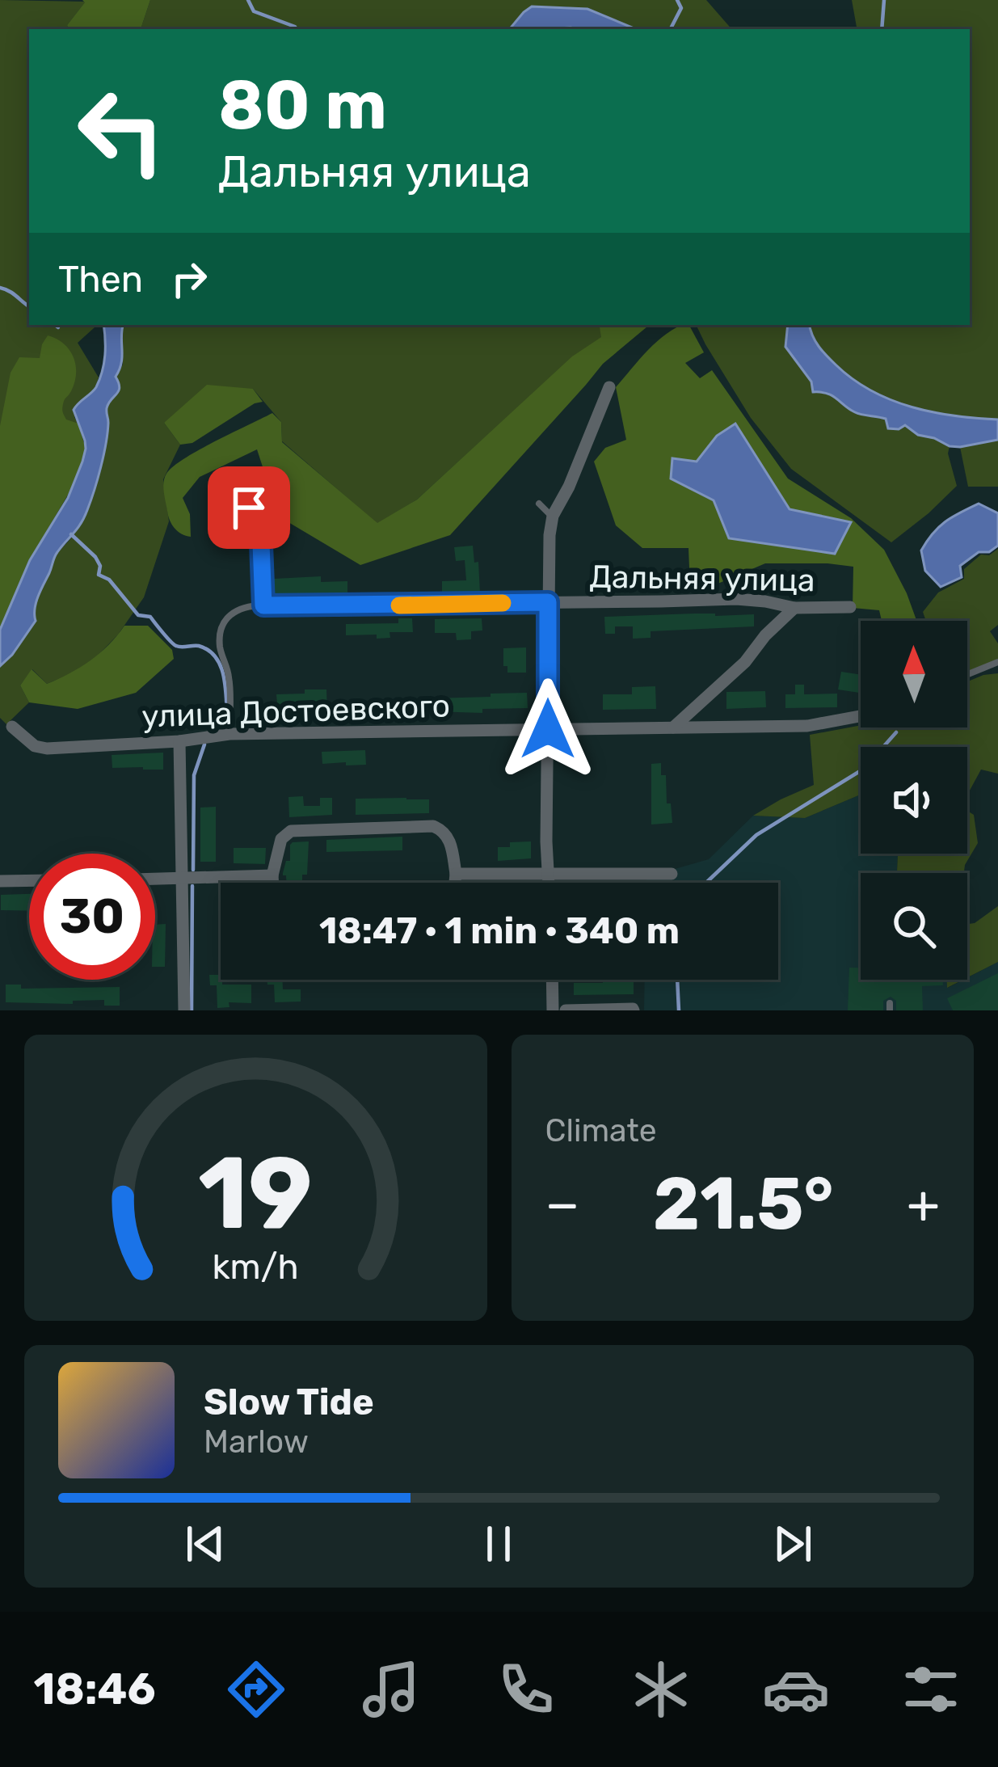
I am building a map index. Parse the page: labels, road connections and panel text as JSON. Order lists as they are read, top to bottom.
{
  "streets": {
    "street": ["Дальняя улица", "улица Достоевского"]
  },
  "north": "top",
  "page": {
    "turn": ["80 m", "Дальняя улица"],
    "then": "Then",
    "limit": "30",
    "trip": "18:47 · 1 min · 340 m",
    "tile": "Climate",
    "heat": ["−", "21.5°", "+"],
    "song": ["Slow Tide", "Marlow"],
    "tabs": "18:46",
    "gauge": ["19", "km/h"]
  }
}
